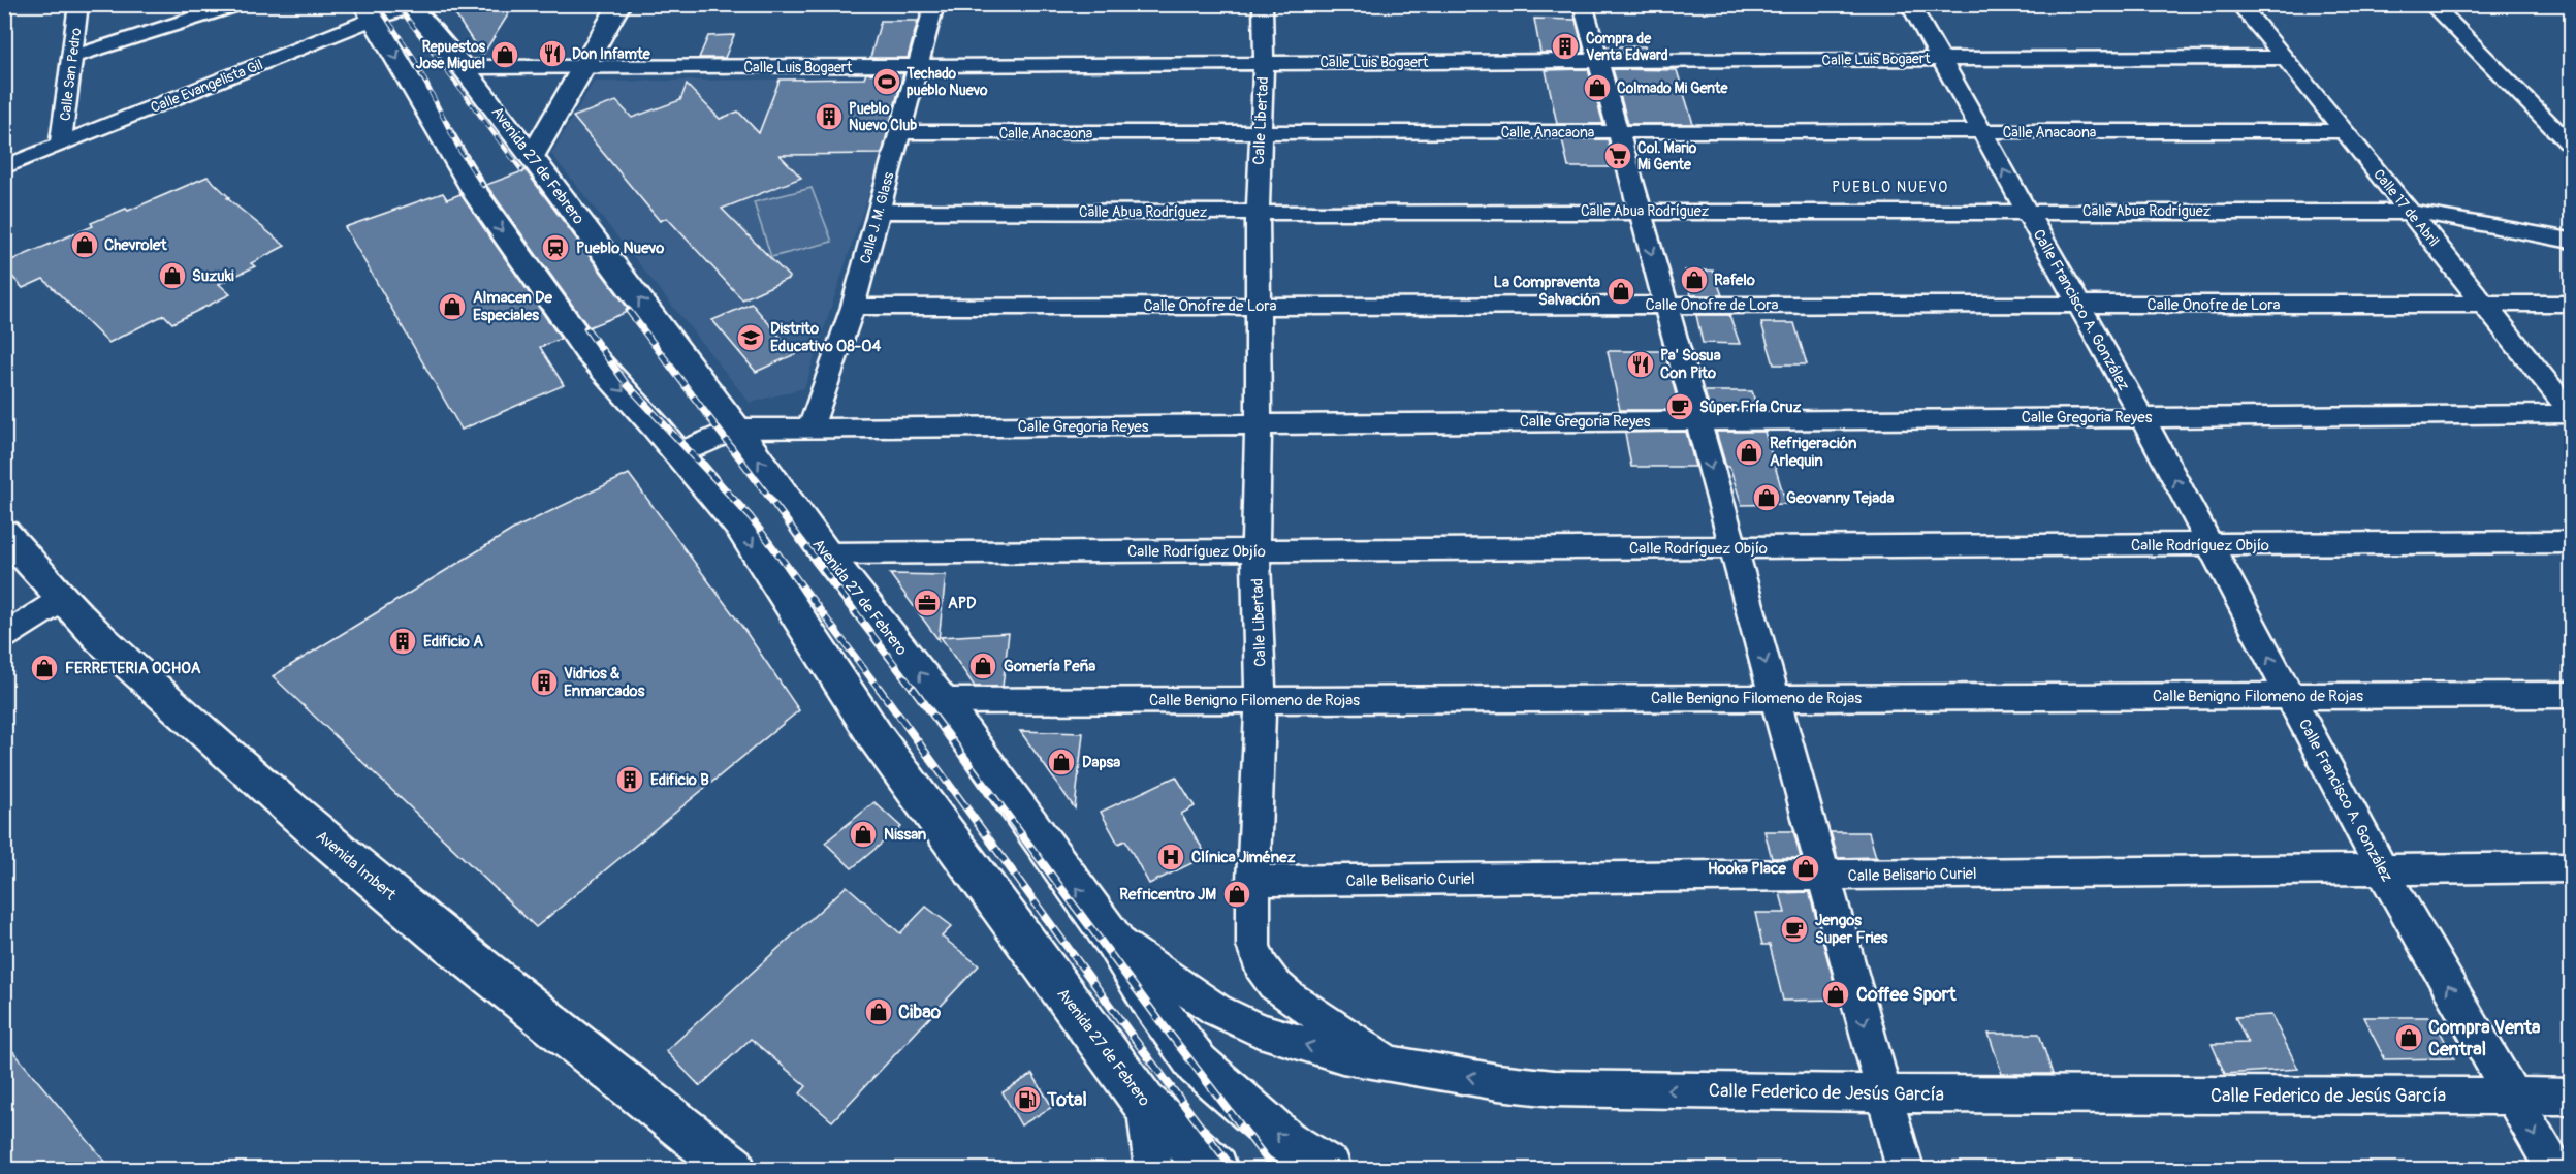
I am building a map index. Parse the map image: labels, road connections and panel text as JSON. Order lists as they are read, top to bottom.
{
  "streets": {
    "main road": ["Avenida 27 de Febrero", "Avenida Imbert"],
    "street": [
      "Calle Luis Bogaert",
      "Calle San Pedro",
      "Calle Evangelista Gil",
      "Calle Libertad",
      "Calle Anacaona",
      "Calle 17 de Abril",
      "Calle Abua Rodríguez",
      "Calle J. M. Glass",
      "Calle Onofre de Lora",
      "Calle Francisco A. González",
      "Calle Gregoria Reyes",
      "Calle Rodríguez Objío",
      "Calle Benigno Filomeno de Rojas",
      "Calle Belisario Curiel",
      "Calle Federico de Jesús García"
    ]
  },
  "crossings": [
    ["Calle Luis Bogaert", "Calle Libertad"],
    ["Calle Luis Bogaert", "Avenida 27 de Febrero"],
    ["Calle Luis Bogaert", "Calle 17 de Abril"],
    ["Calle Luis Bogaert", "Calle J. M. Glass"],
    ["Calle Luis Bogaert", "Calle Francisco A. González"],
    ["Calle San Pedro", "Calle Evangelista Gil"],
    ["Calle Evangelista Gil", "Avenida 27 de Febrero"],
    ["Calle Libertad", "Calle Anacaona"],
    ["Calle Libertad", "Calle Abua Rodríguez"],
    ["Calle Libertad", "Calle Onofre de Lora"],
    ["Calle Libertad", "Calle Gregoria Reyes"],
    ["Calle Libertad", "Calle Rodríguez Objío"],
    ["Calle Libertad", "Calle Benigno Filomeno de Rojas"],
    ["Calle Libertad", "Calle Belisario Curiel"],
    ["Calle Libertad", "Calle Federico de Jesús García"],
    ["Calle Anacaona", "Calle 17 de Abril"],
    ["Calle Anacaona", "Calle J. M. Glass"],
    ["Calle Anacaona", "Calle Francisco A. González"],
    ["Avenida 27 de Febrero", "Calle Gregoria Reyes"],
    ["Avenida 27 de Febrero", "Calle Rodríguez Objío"],
    ["Avenida 27 de Febrero", "Calle Benigno Filomeno de Rojas"],
    ["Avenida 27 de Febrero", "Calle Federico de Jesús García"],
    ["Calle 17 de Abril", "Calle Abua Rodríguez"],
    ["Calle 17 de Abril", "Calle Onofre de Lora"],
    ["Calle 17 de Abril", "Calle Gregoria Reyes"],
    ["Calle Abua Rodríguez", "Calle J. M. Glass"],
    ["Calle Abua Rodríguez", "Calle Francisco A. González"],
    ["Calle J. M. Glass", "Calle Onofre de Lora"],
    ["Calle J. M. Glass", "Calle Gregoria Reyes"],
    ["Calle Onofre de Lora", "Calle Francisco A. González"],
    ["Calle Francisco A. González", "Calle Gregoria Reyes"],
    ["Calle Francisco A. González", "Calle Rodríguez Objío"],
    ["Calle Francisco A. González", "Calle Benigno Filomeno de Rojas"],
    ["Calle Francisco A. González", "Calle Belisario Curiel"],
    ["Calle Francisco A. González", "Calle Federico de Jesús García"]
  ],
  "one_way": ["Calle Federico de Jesús García"],
  "districts": ["PUEBLO NUEVO"],
  "places": {
    "building": [
      "Compra de Venta Edward",
      "Pueblo Nuevo Club",
      "Edificio A",
      "Vidrios & Enmarcados",
      "Edificio B"
    ],
    "restaurant": ["Don Infamte", "Pa' Sosua Con Pito"],
    "shop": [
      "Repuestos Jose Miguel",
      "Colmado Mi Gente",
      "Chevrolet",
      "Suzuki",
      "Rafelo",
      "La Compraventa Salvación",
      "Almacen De Especiales",
      "Refrigeración Arlequin",
      "Geovanny Tejada",
      "Gomería Peña",
      "FERRETERIA OCHOA",
      "Dapsa",
      "Nissan",
      "Hooka Place",
      "Refricentro JM",
      "Coffee Sport",
      "Cibao",
      "Compra Venta Central"
    ],
    "sports": ["Techado pueblo Nuevo"],
    "supermarket": ["Col. Mario Mi Gente"],
    "station": ["Pueblo Nuevo"],
    "school or university": ["Distrito Educativo 08-04"],
    "cafe": ["Súper Fría Cruz", "Jengos Super Fries"],
    "office": ["APD"],
    "hospital": ["Clínica Jiménez"],
    "fuel station": ["Total"]
  }
}
